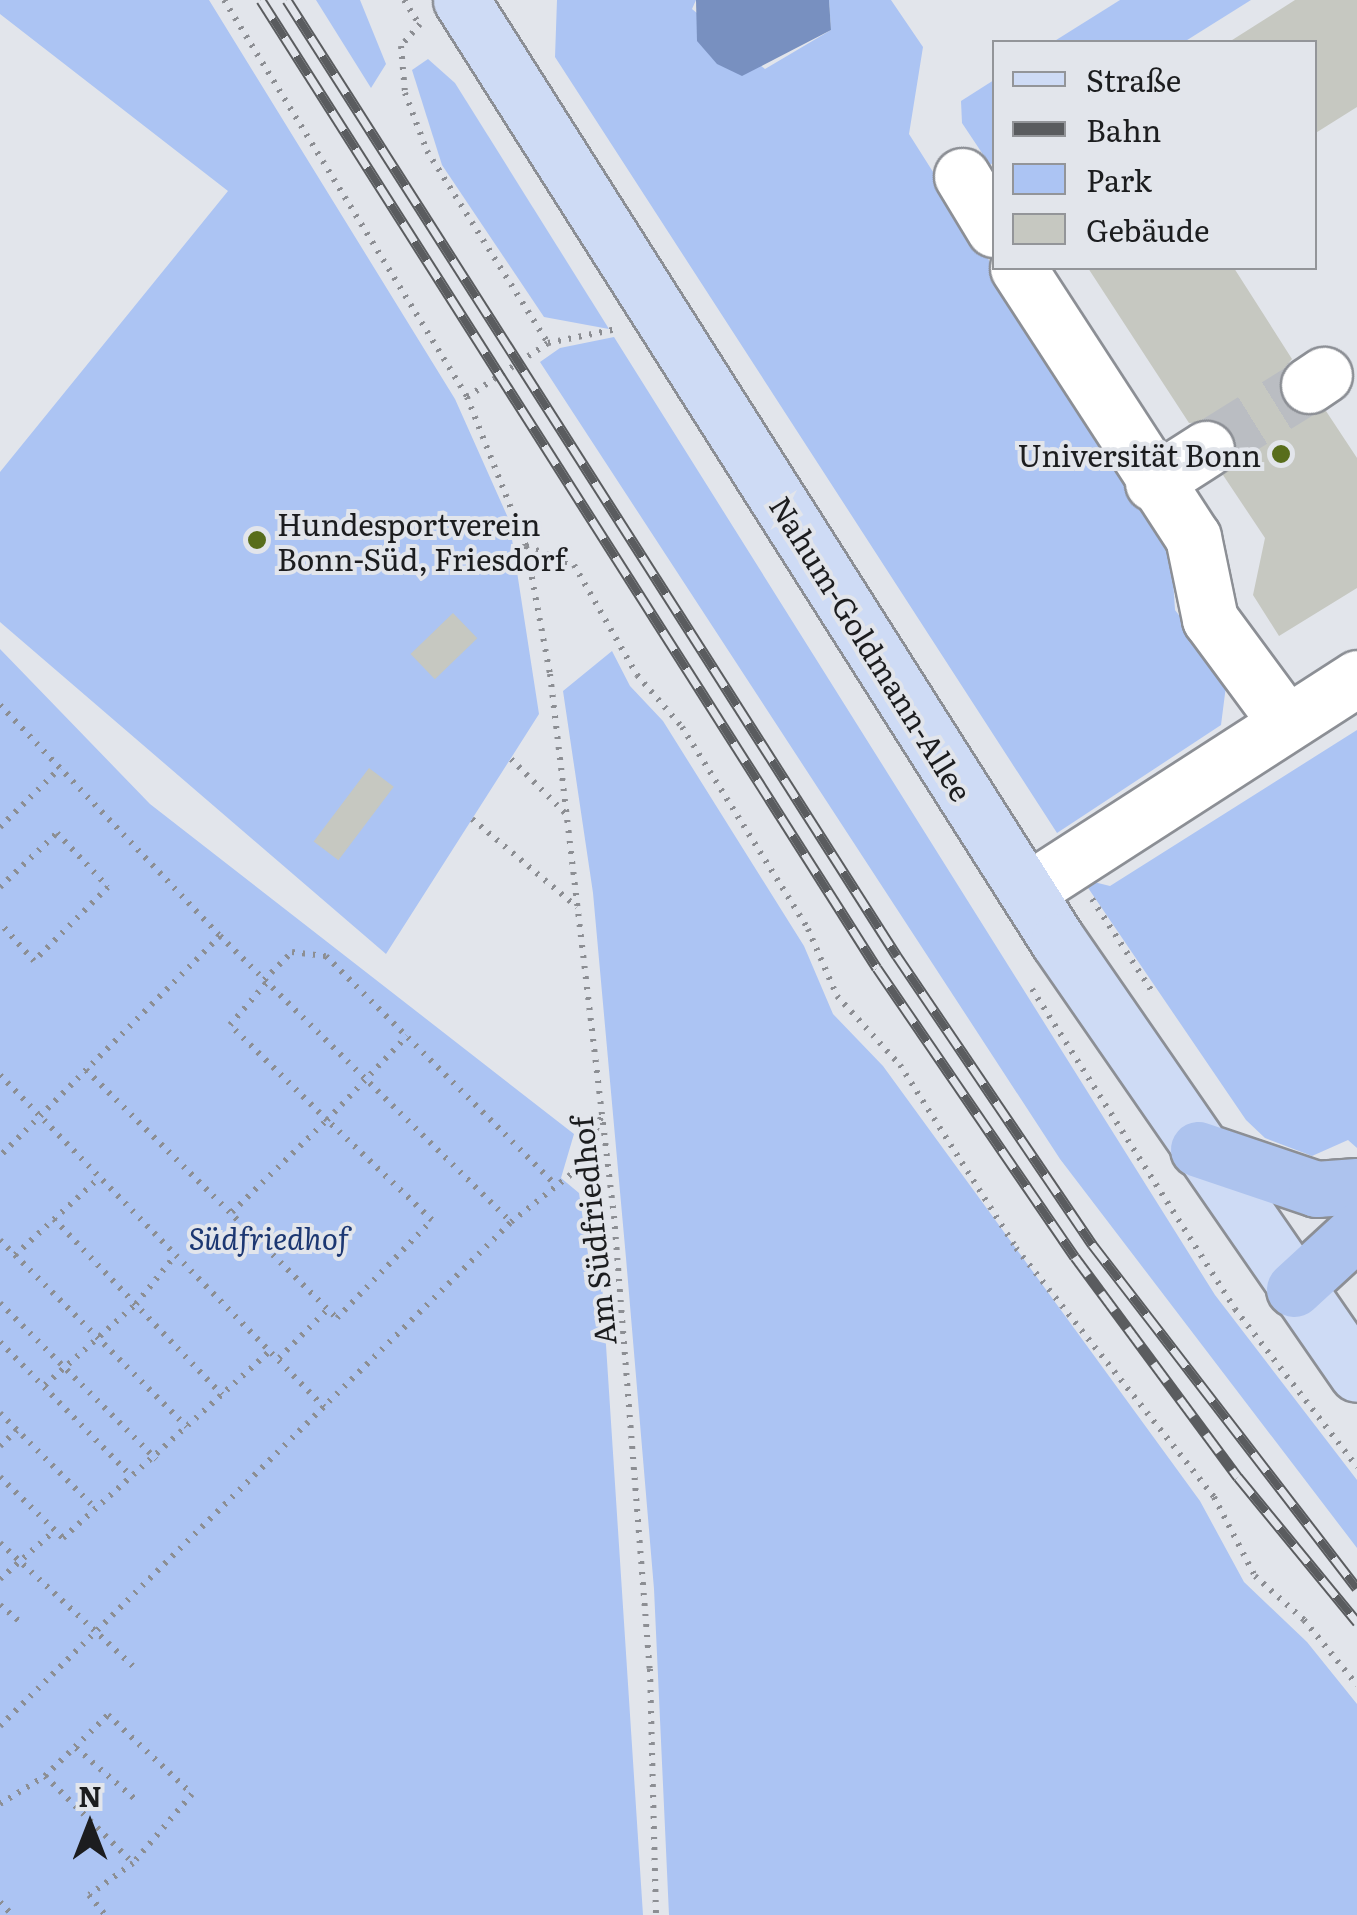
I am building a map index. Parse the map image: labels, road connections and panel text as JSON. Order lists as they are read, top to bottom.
{
  "streets": {
    "main road": ["Nahum-Goldmann-Allee"],
    "path": ["Am Südfriedhof"]
  },
  "parks": ["Südfriedhof"],
  "places": ["Universität Bonn", "Hundesportverein Bonn-Süd, Friesdorf"],
  "legend": [
    "Straße",
    "Bahn",
    "Park",
    "Gebäude"
  ],
  "north": "top"
}
